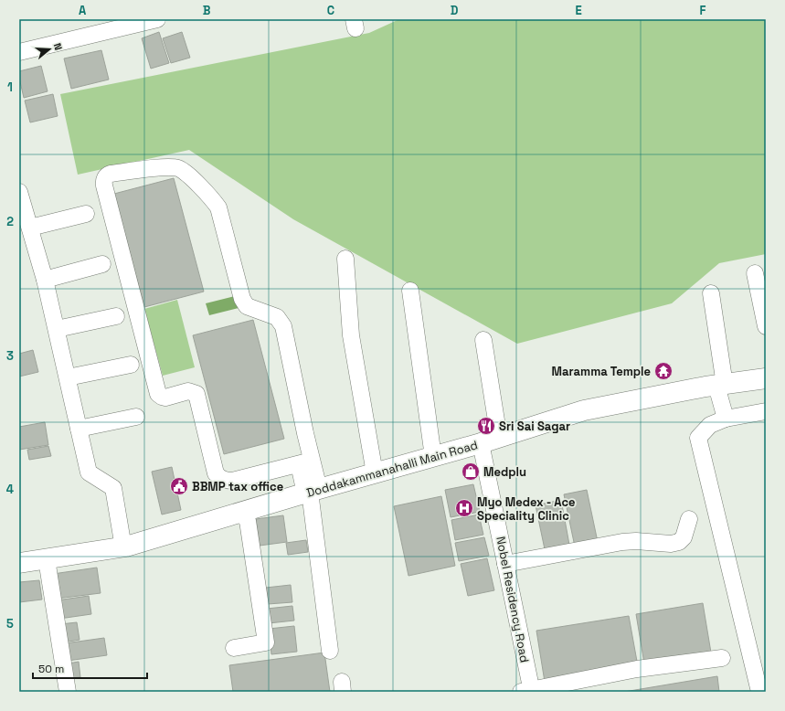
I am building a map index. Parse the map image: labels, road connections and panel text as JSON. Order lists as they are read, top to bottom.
{
  "streets": {
    "street": ["Doddakammanahalli Main Road", "Nobel Residency Road"]
  },
  "crossings": [
    ["Doddakammanahalli Main Road", "Nobel Residency Road"]
  ],
  "places": {
    "temple": ["Maramma Temple"],
    "restaurant": ["Sri Sai Sagar"],
    "shop": ["Medplu"],
    "public building": ["BBMP tax office"],
    "hospital": ["Myo Medex - Ace Speciality Clinic"]
  },
  "scale_bar": "50 m",
  "north": "right",
  "grid": {
    "columns": [
      "A",
      "B",
      "C",
      "D",
      "E",
      "F"
    ],
    "rows": [
      "1",
      "2",
      "3",
      "4",
      "5"
    ]
  }
}
